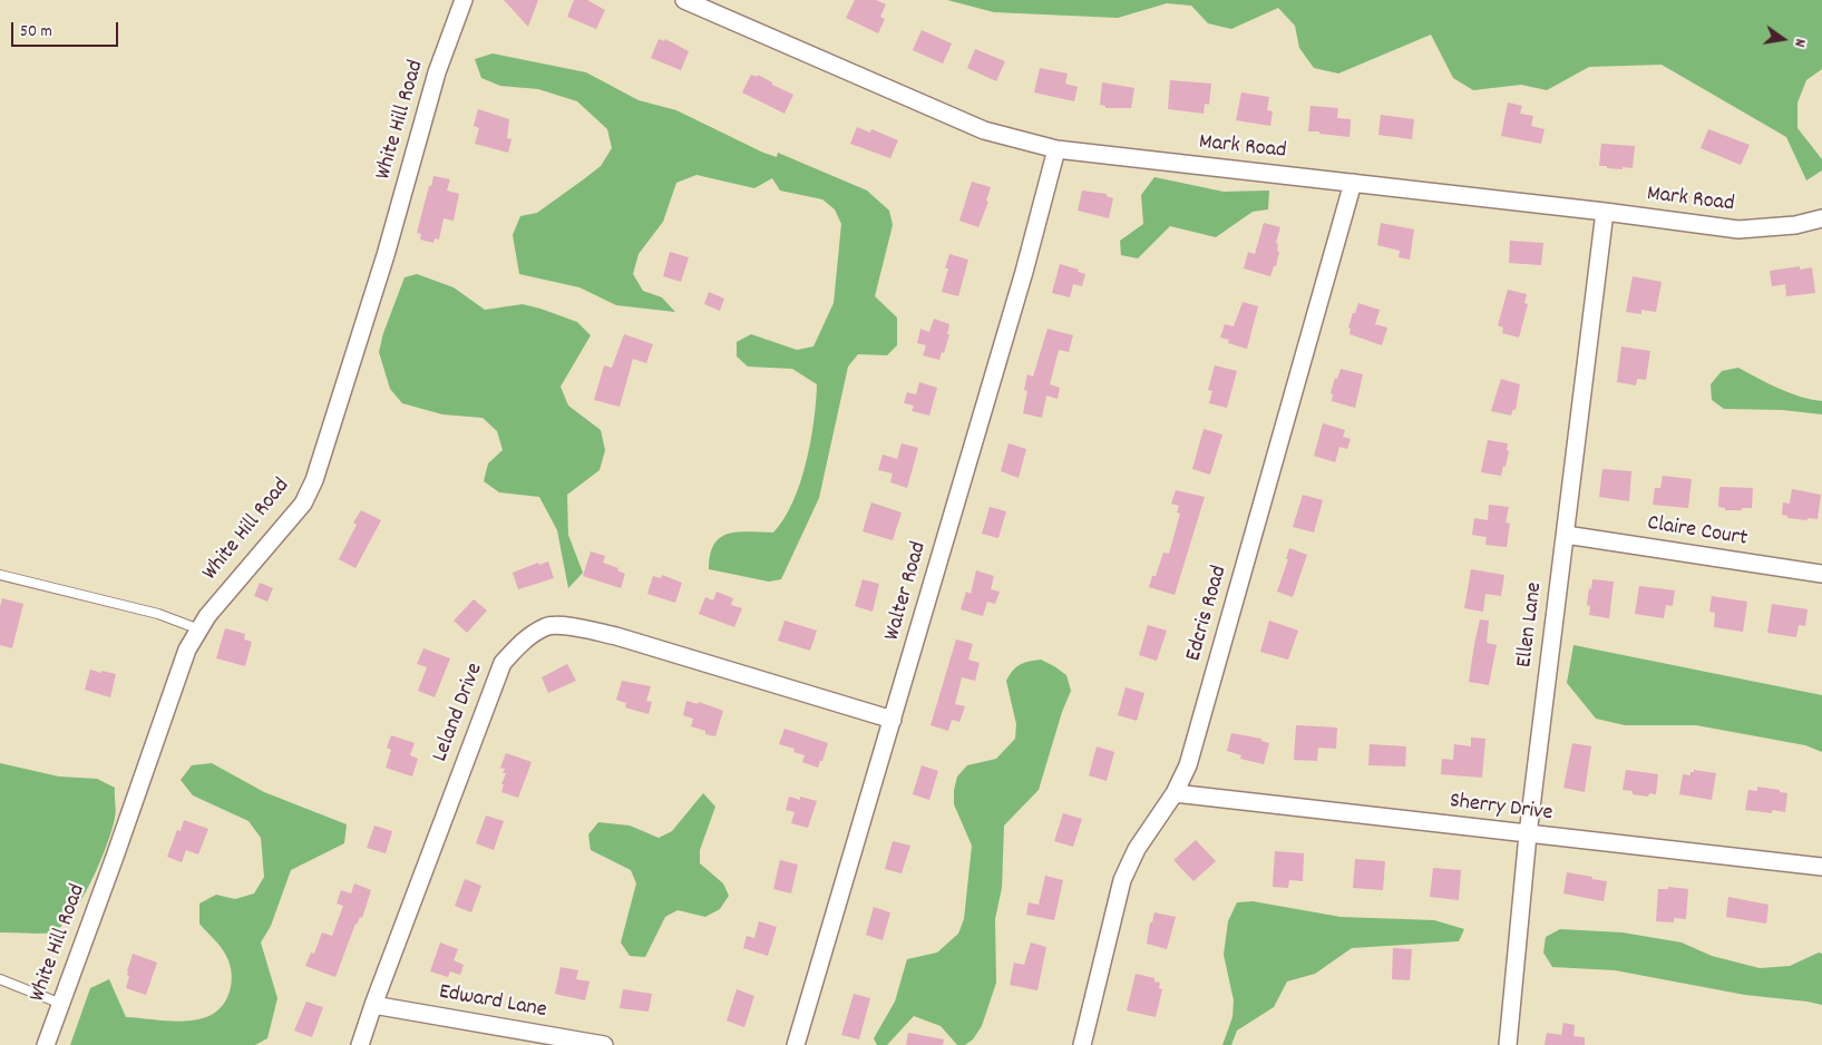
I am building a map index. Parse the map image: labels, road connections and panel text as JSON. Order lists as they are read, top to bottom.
{
  "streets": {
    "street": [
      "White Hill Road",
      "Mark Road",
      "Claire Court",
      "Walter Road",
      "Edcris Road",
      "Ellen Lane",
      "Leland Drive",
      "Sherry Drive",
      "Edward Lane"
    ]
  },
  "crossings": [
    ["Mark Road", "Walter Road"],
    ["Mark Road", "Edcris Road"],
    ["Mark Road", "Ellen Lane"],
    ["Claire Court", "Ellen Lane"],
    ["Walter Road", "Leland Drive"],
    ["Edcris Road", "Sherry Drive"],
    ["Ellen Lane", "Sherry Drive"],
    ["Leland Drive", "Edward Lane"]
  ],
  "scale_bar": "50 m",
  "north": "right"
}
